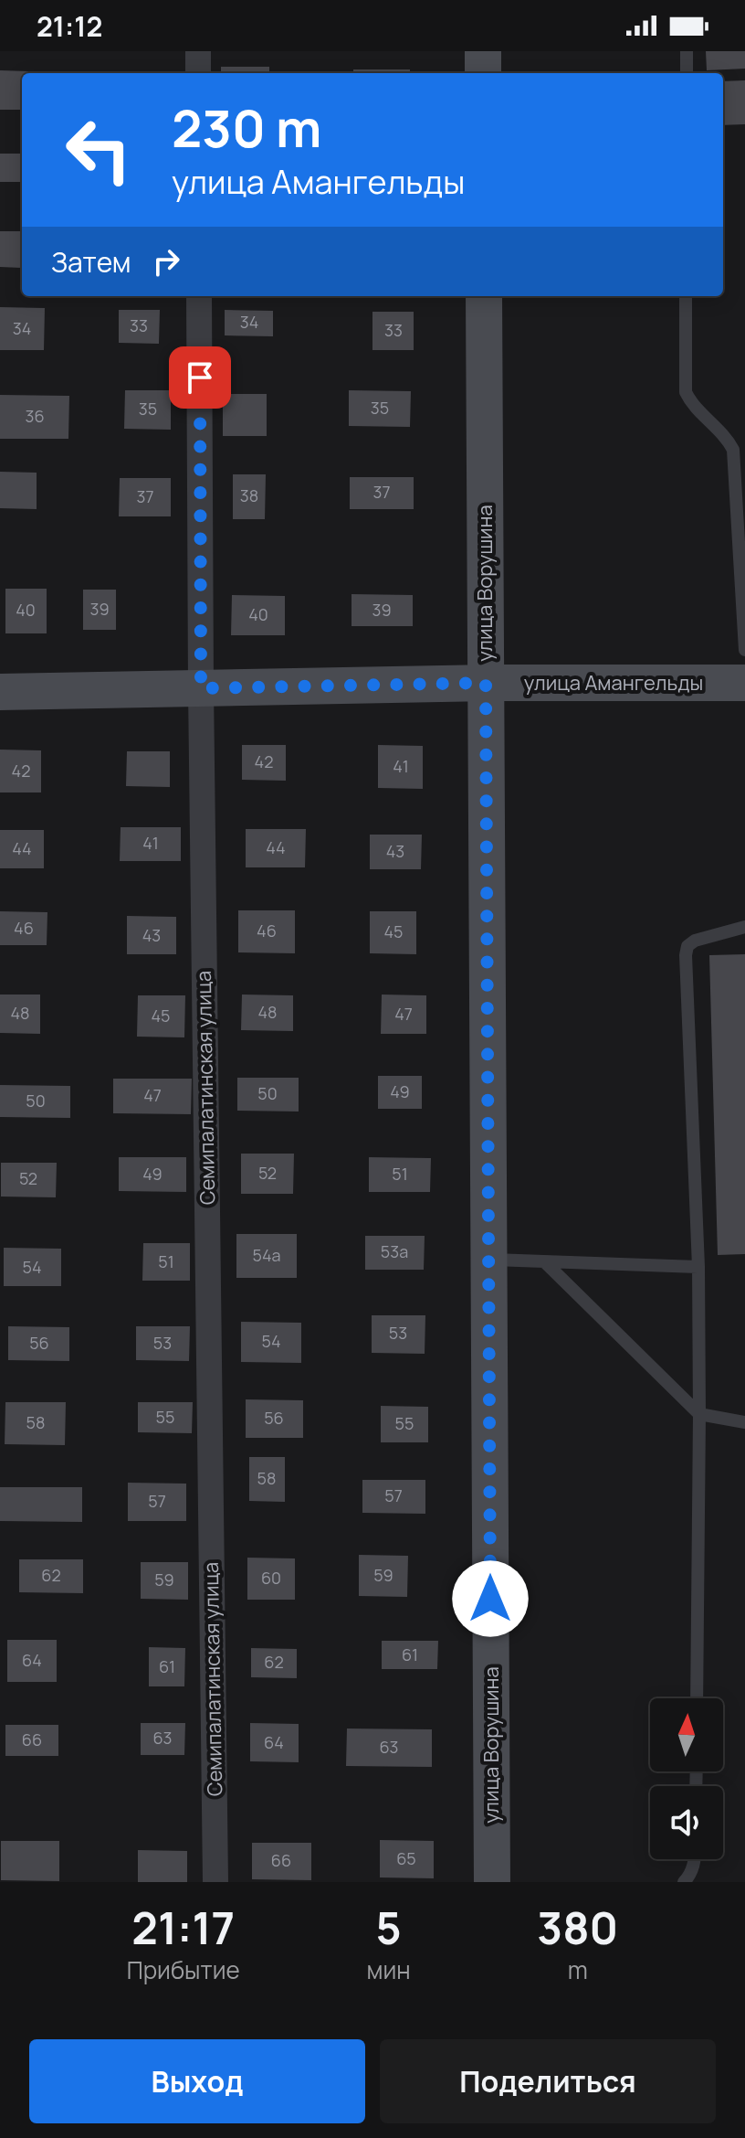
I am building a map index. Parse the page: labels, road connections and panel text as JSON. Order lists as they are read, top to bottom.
{
  "streets": {
    "street": ["улица Ворушина", "улица Амангельды", "Семипалатинская улица"]
  },
  "crossings": [
    ["улица Ворушина", "улица Амангельды"],
    ["улица Амангельды", "Семипалатинская улица"]
  ],
  "house_numbers": [
    "34",
    "33",
    "34",
    "33",
    "35",
    "35",
    "36",
    "37",
    "38",
    "37",
    "39",
    "40",
    "39",
    "40",
    "42",
    "41",
    "42",
    "41",
    "44",
    "44",
    "43",
    "46",
    "46",
    "45",
    "43",
    "48",
    "48",
    "47",
    "45",
    "49",
    "50",
    "47",
    "50",
    "52",
    "49",
    "51",
    "52",
    "53а",
    "54а",
    "51",
    "54",
    "53",
    "54",
    "56",
    "53",
    "55",
    "56",
    "58",
    "55",
    "58",
    "57",
    "57",
    "62",
    "59",
    "60",
    "59",
    "61",
    "64",
    "62",
    "61",
    "63",
    "66",
    "64",
    "63",
    "65",
    "66"
  ],
  "north": "top",
  "page": {
    "status": "21:12",
    "turn": ["230 m", "улица Амангельды"],
    "then": "Затем",
    "eta": [
      "21:17",
      "Прибытие",
      "5",
      "мин",
      "380",
      "m"
    ],
    "buttons": ["Выход", "Поделиться"]
  }
}
